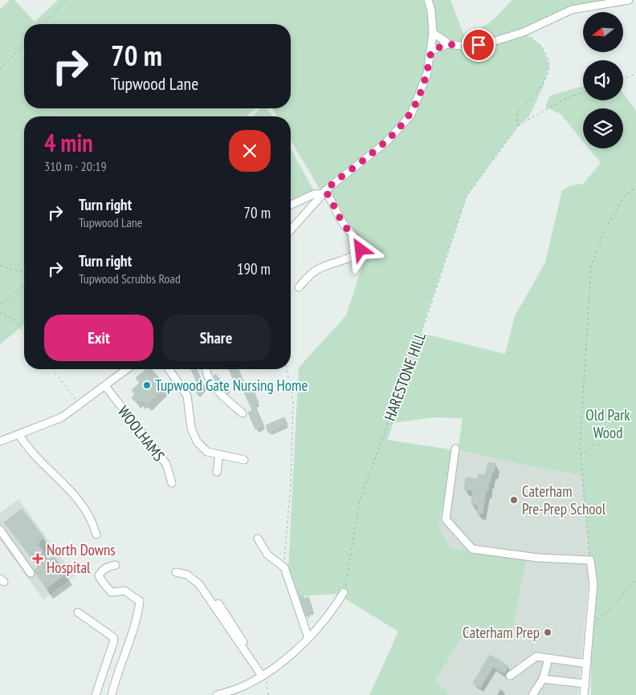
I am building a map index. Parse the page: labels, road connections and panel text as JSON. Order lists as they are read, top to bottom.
{
  "streets": {
    "street": ["WOOLHAMS"],
    "path": ["HARESTONE HILL"]
  },
  "parks": ["Old Park Wood"],
  "places": {
    "other": ["Tupwood Gate Nursing Home", "Caterham Pre-Prep School", "Caterham Prep"],
    "health": ["North Downs Hospital"]
  },
  "north": "left",
  "page": {
    "turn": ["70 m", "Tupwood Lane"],
    "heading": ["4 min", "310 m · 20:19"],
    "list": [
      {
        "name": "Turn right",
        "note": "Tupwood Lane",
        "value": "70 m"
      },
      {
        "name": "Turn right",
        "note": "Tupwood Scrubbs Road",
        "value": "190 m"
      }
    ],
    "buttons": ["Exit", "Share"]
  }
}
